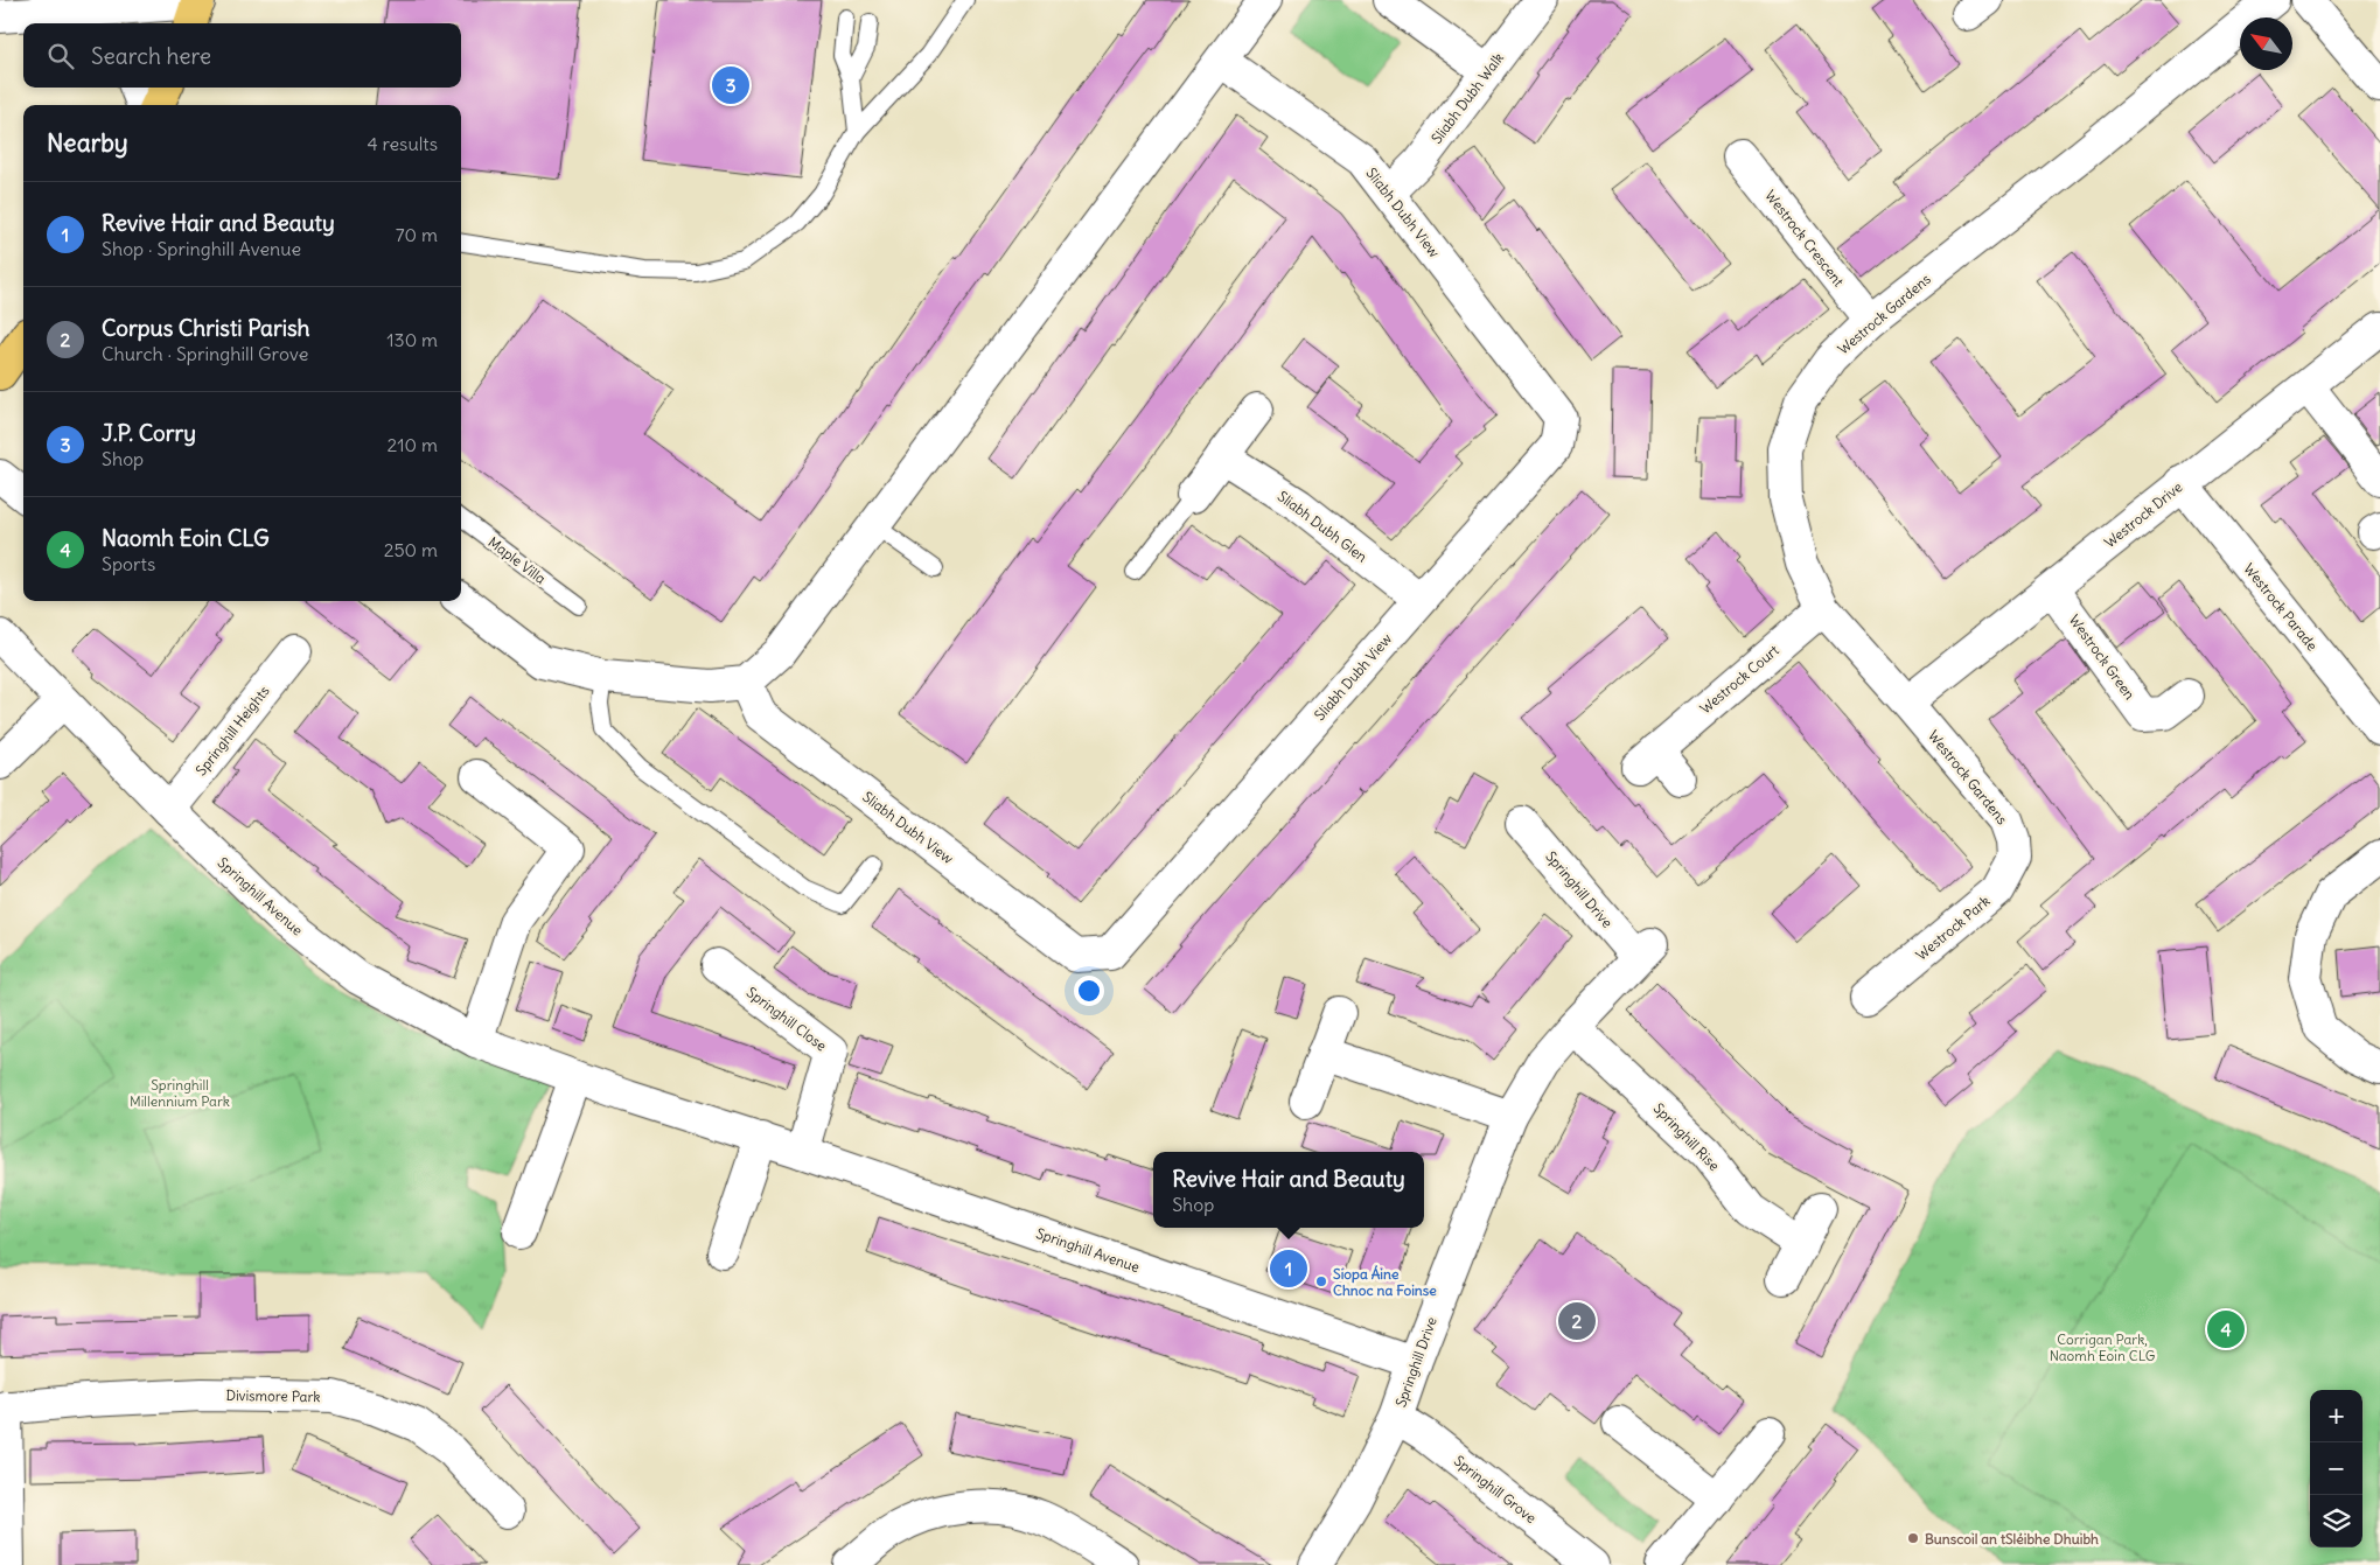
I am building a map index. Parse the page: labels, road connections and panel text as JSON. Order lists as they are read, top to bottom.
{
  "streets": {
    "street": [
      "Sliabh Dubh Walk",
      "Sliabh Dubh View",
      "Westrock Crescent",
      "Westrock Gardens",
      "Westrock Drive",
      "Sliabh Dubh Glen",
      "Westrock Parade",
      "Westrock Green",
      "Westrock Court",
      "Springhill Heights",
      "Springhill Drive",
      "Springhill Avenue",
      "Westrock Park",
      "Springhill Close",
      "Springhill Rise",
      "Divismore Park",
      "Springhill Grove"
    ],
    "lane": ["Maple Villa"]
  },
  "crossings": [
    ["Sliabh Dubh Walk", "Sliabh Dubh View"],
    ["Sliabh Dubh View", "Sliabh Dubh Glen"],
    ["Westrock Crescent", "Westrock Gardens"],
    ["Westrock Gardens", "Westrock Drive"],
    ["Westrock Gardens", "Westrock Court"],
    ["Westrock Gardens", "Westrock Park"],
    ["Westrock Drive", "Westrock Parade"],
    ["Westrock Drive", "Westrock Green"],
    ["Springhill Heights", "Springhill Avenue"],
    ["Springhill Drive", "Springhill Avenue"],
    ["Springhill Drive", "Springhill Rise"],
    ["Springhill Drive", "Springhill Grove"],
    ["Springhill Avenue", "Springhill Close"]
  ],
  "parks": ["Springhill Millennium Park", "Corrigan Park, Naomh Eoin CLG"],
  "places": ["Siopa Áine Chnoc na Foinse", "Bunscoil an tSléibhe Dhuibh"],
  "north": "top left",
  "page": {
    "search": "Search here",
    "pins": [
      "3",
      "1",
      "2",
      "4"
    ],
    "heading": ["Nearby", "4 results"],
    "list": [
      {
        "mark": "1",
        "name": "Revive Hair and Beauty",
        "note": "Shop · Springhill Avenue",
        "value": "70 m"
      },
      {
        "mark": "2",
        "name": "Corpus Christi Parish",
        "note": "Church · Springhill Grove",
        "value": "130 m"
      },
      {
        "mark": "3",
        "name": "J.P. Corry",
        "note": "Shop",
        "value": "210 m"
      },
      {
        "mark": "4",
        "name": "Naomh Eoin CLG",
        "note": "Sports",
        "value": "250 m"
      }
    ],
    "popup": ["Revive Hair and Beauty", "Shop"],
    "map_buttons": ["+", "−"]
  }
}
